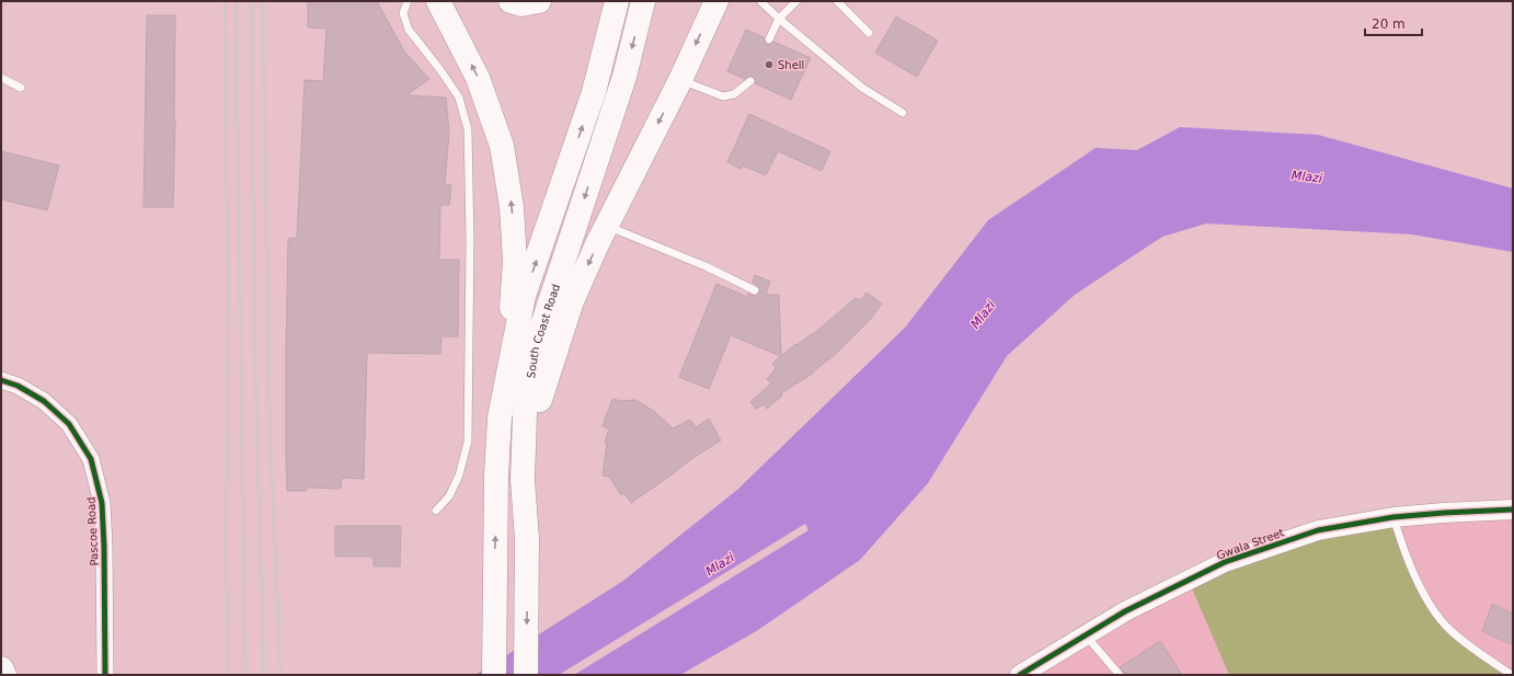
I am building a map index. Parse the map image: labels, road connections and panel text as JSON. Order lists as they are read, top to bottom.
{
  "streets": {
    "main road": ["South Coast Road"],
    "street": ["Pascoe Road", "Gwala Street"]
  },
  "water": ["Mlazi"],
  "places": ["Shell"],
  "scale_bar": "20 m"
}
